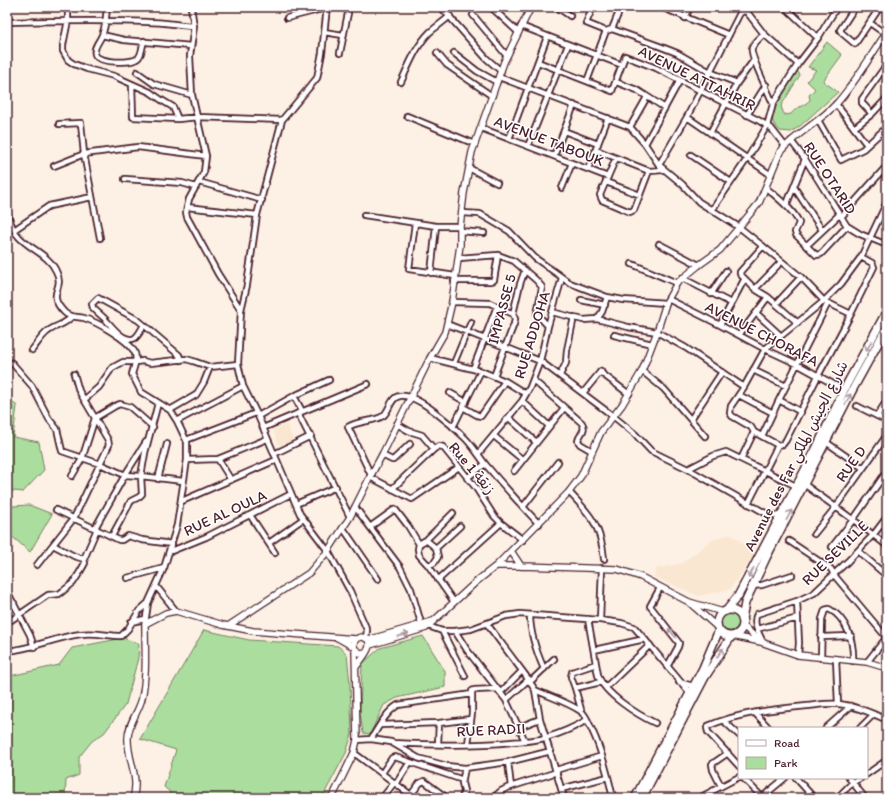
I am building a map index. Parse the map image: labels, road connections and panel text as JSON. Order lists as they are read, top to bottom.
{
  "streets": {
    "main road": ["Avenue des Far شارع الجيش الملكي"],
    "street": [
      "AVENUE ATTAHRIR",
      "AVENUE TABOUK",
      "RUE OTARID",
      "IMPASSE 5",
      "AVENUE CHORAFA",
      "RUE ADDOHA",
      "RUE D",
      "Rue 1 زنقة",
      "RUE AL OULA",
      "RUE SEVILLE",
      "RUE RADII"
    ]
  },
  "crossings": [
    ["AVENUE CHORAFA", "Avenue des Far شارع الجيش الملكي"]
  ],
  "legend": ["Road", "Park"]
}
